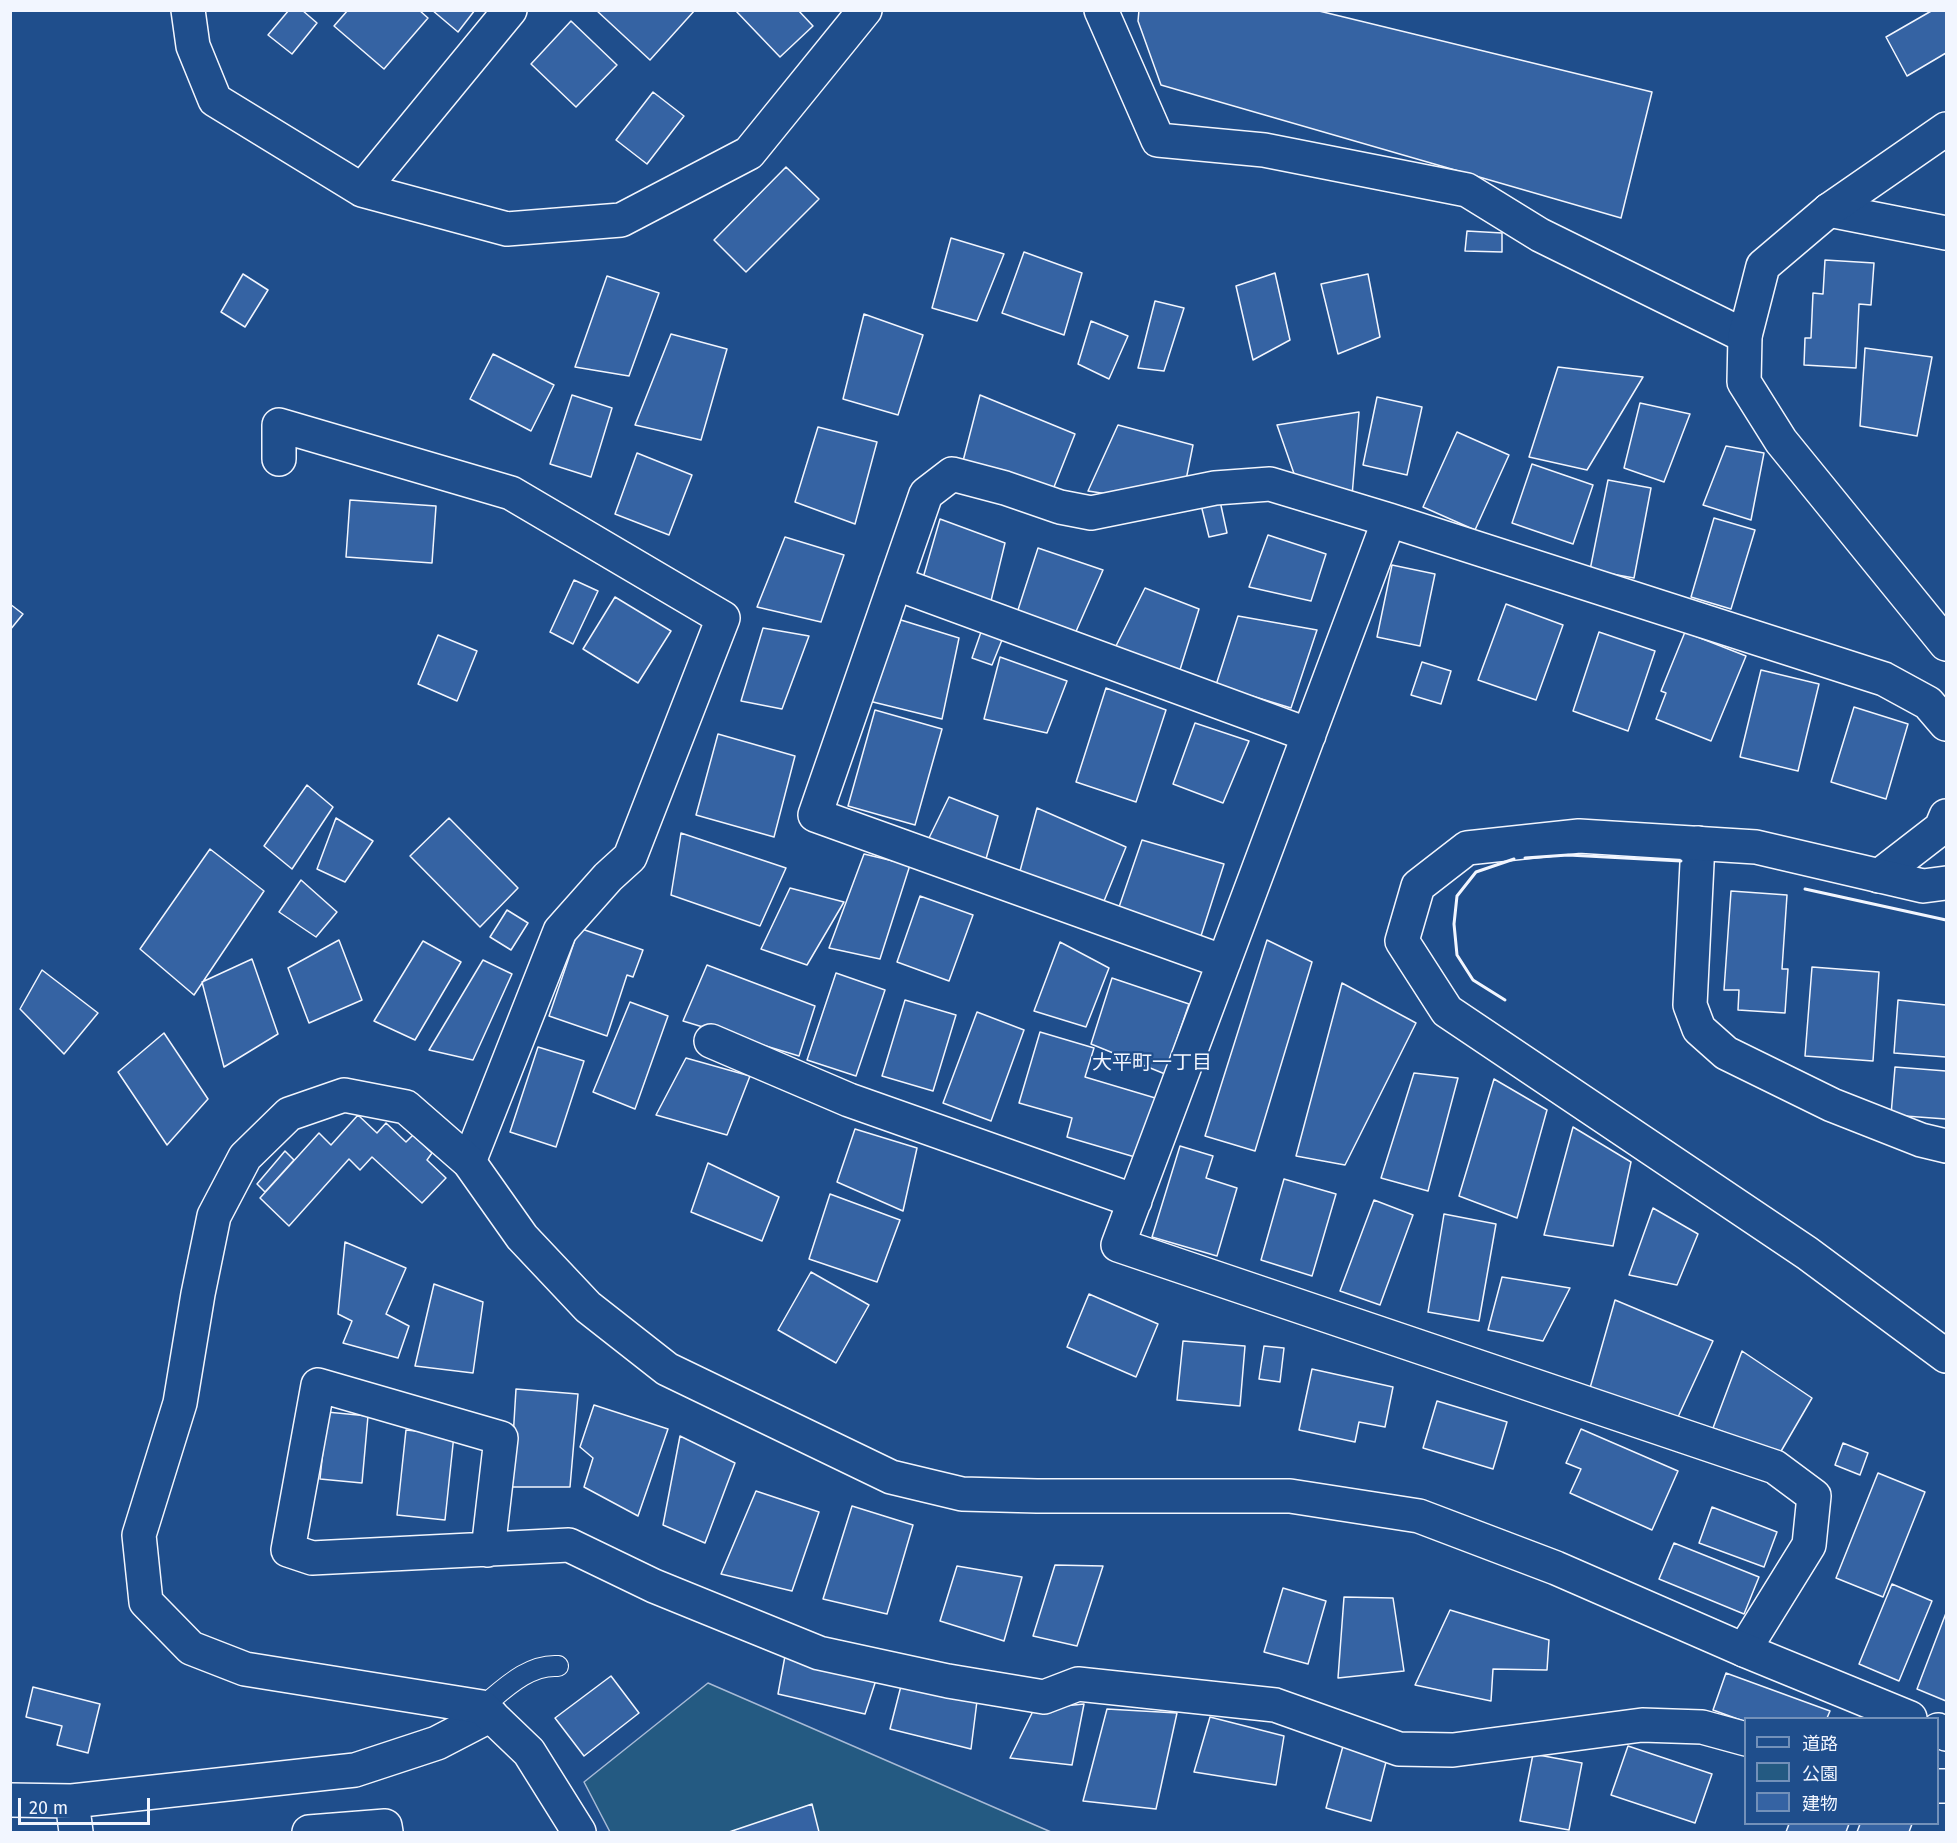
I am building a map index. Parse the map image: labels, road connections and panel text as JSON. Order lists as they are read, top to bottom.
{
  "districts": ["大平町一丁目"],
  "legend": ["道路", "公園", "建物"],
  "scale_bar": "20 m"
}
